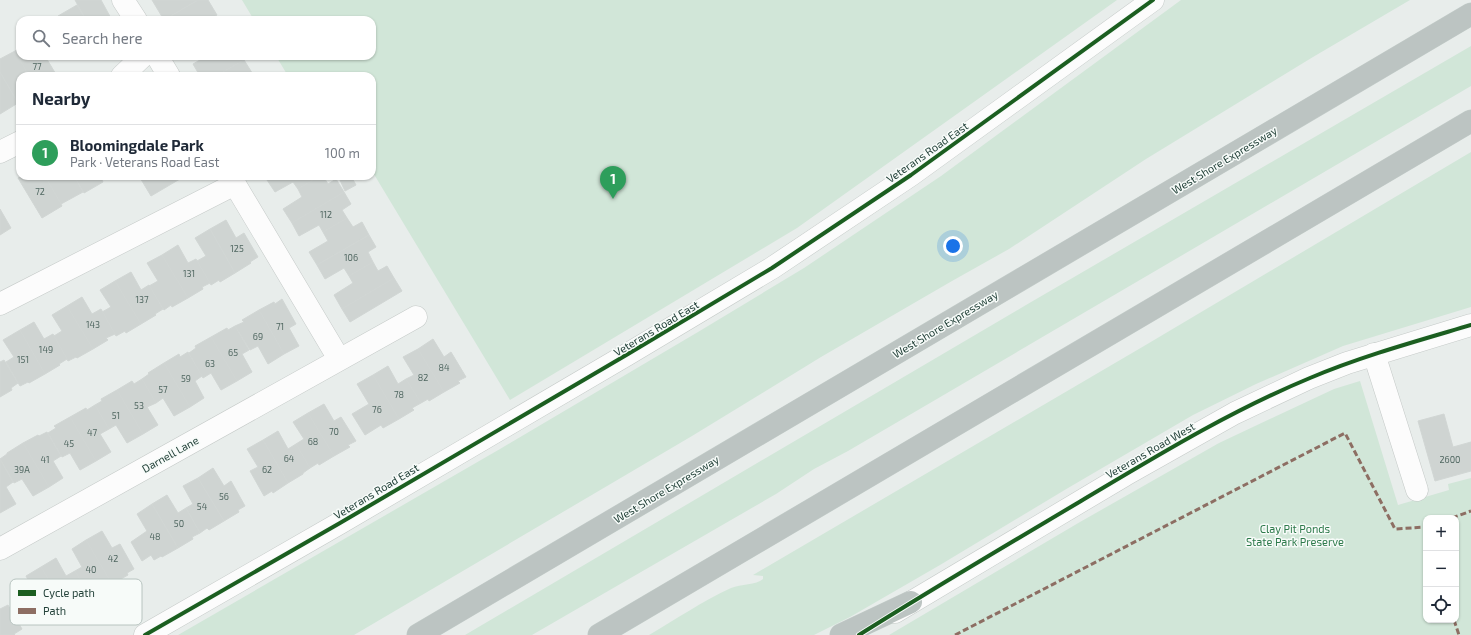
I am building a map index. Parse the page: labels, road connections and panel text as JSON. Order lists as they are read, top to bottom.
{
  "streets": {
    "highway": ["West Shore Expressway"],
    "street": ["Veterans Road East", "Veterans Road West", "Darnell Lane"]
  },
  "parks": ["Clay Pit Ponds State Park Preserve"],
  "house_numbers": [
    "77",
    "72",
    "112",
    "125",
    "106",
    "131",
    "137",
    "143",
    "71",
    "69",
    "149",
    "65",
    "151",
    "63",
    "84",
    "82",
    "59",
    "57",
    "78",
    "53",
    "76",
    "51",
    "70",
    "47",
    "68",
    "45",
    "64",
    "41",
    "2600",
    "39A",
    "62",
    "56",
    "54",
    "50",
    "48",
    "42",
    "40"
  ],
  "legend": ["Cycle path", "Path"],
  "page": {
    "search": "Search here",
    "heading": "Nearby",
    "list": [
      {
        "mark": "1",
        "name": "Bloomingdale Park",
        "note": "Park · Veterans Road East",
        "value": "100 m"
      }
    ],
    "pins": "1",
    "map_buttons": ["+", "−"]
  }
}
